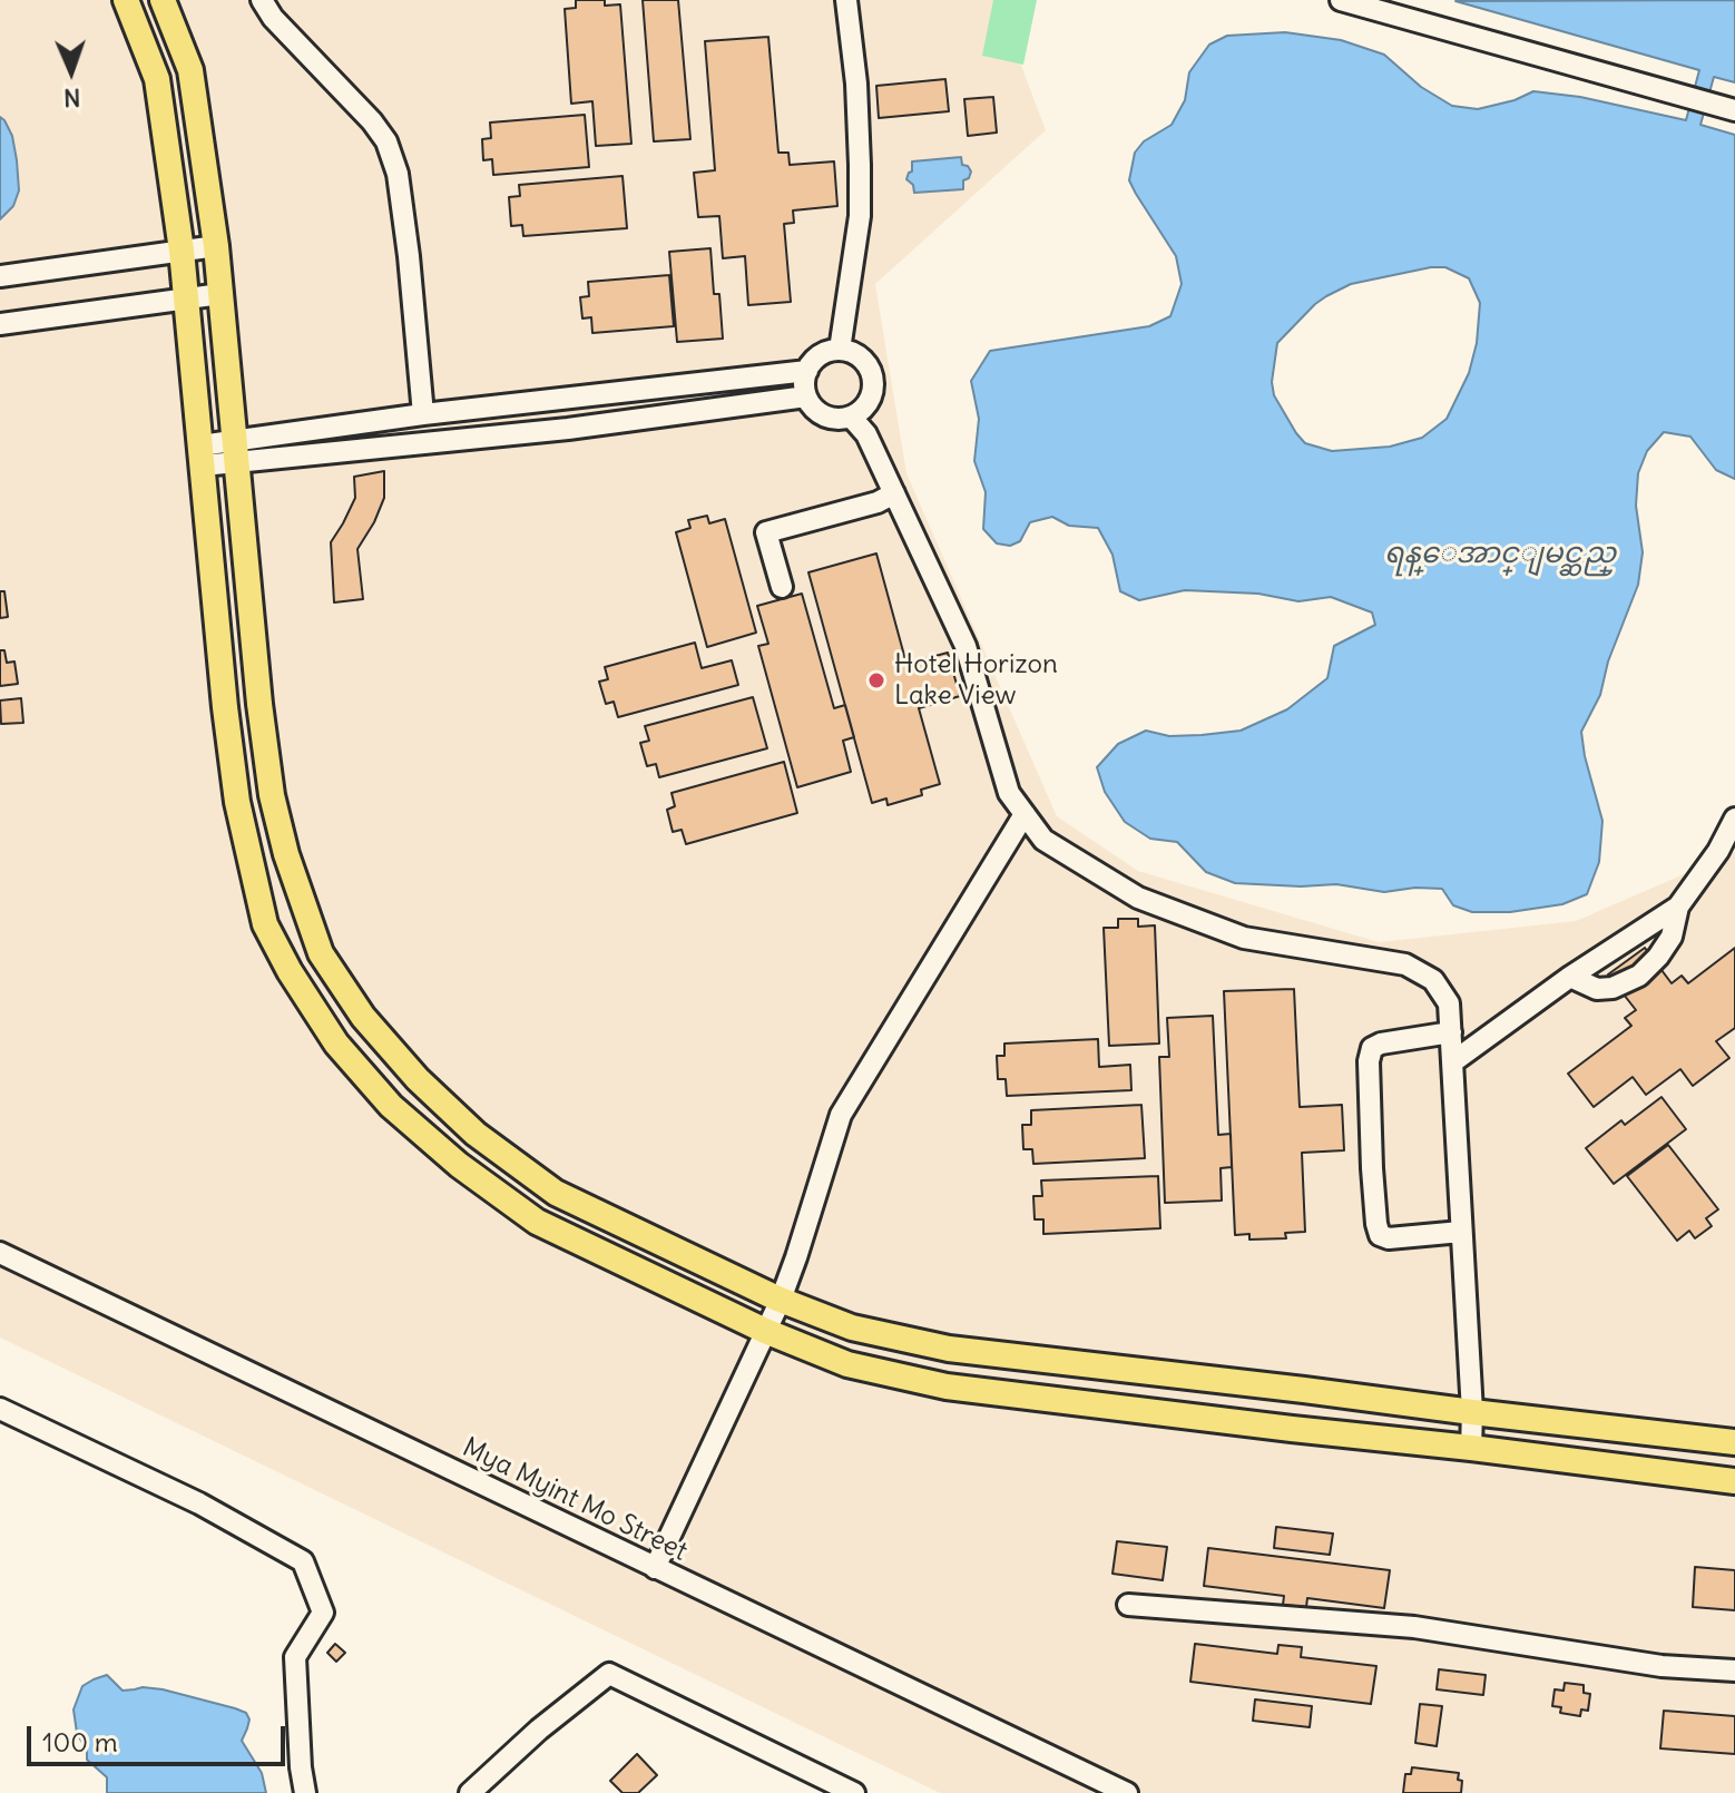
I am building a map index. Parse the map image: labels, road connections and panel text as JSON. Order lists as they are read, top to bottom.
{
  "streets": {
    "street": ["Mya Myint Mo Street"]
  },
  "water": ["ရန္ေအာင္ျမင္ဆည္"],
  "places": ["Hotel Horizon Lake View"],
  "scale_bar": "100 m",
  "north": "bottom"
}
